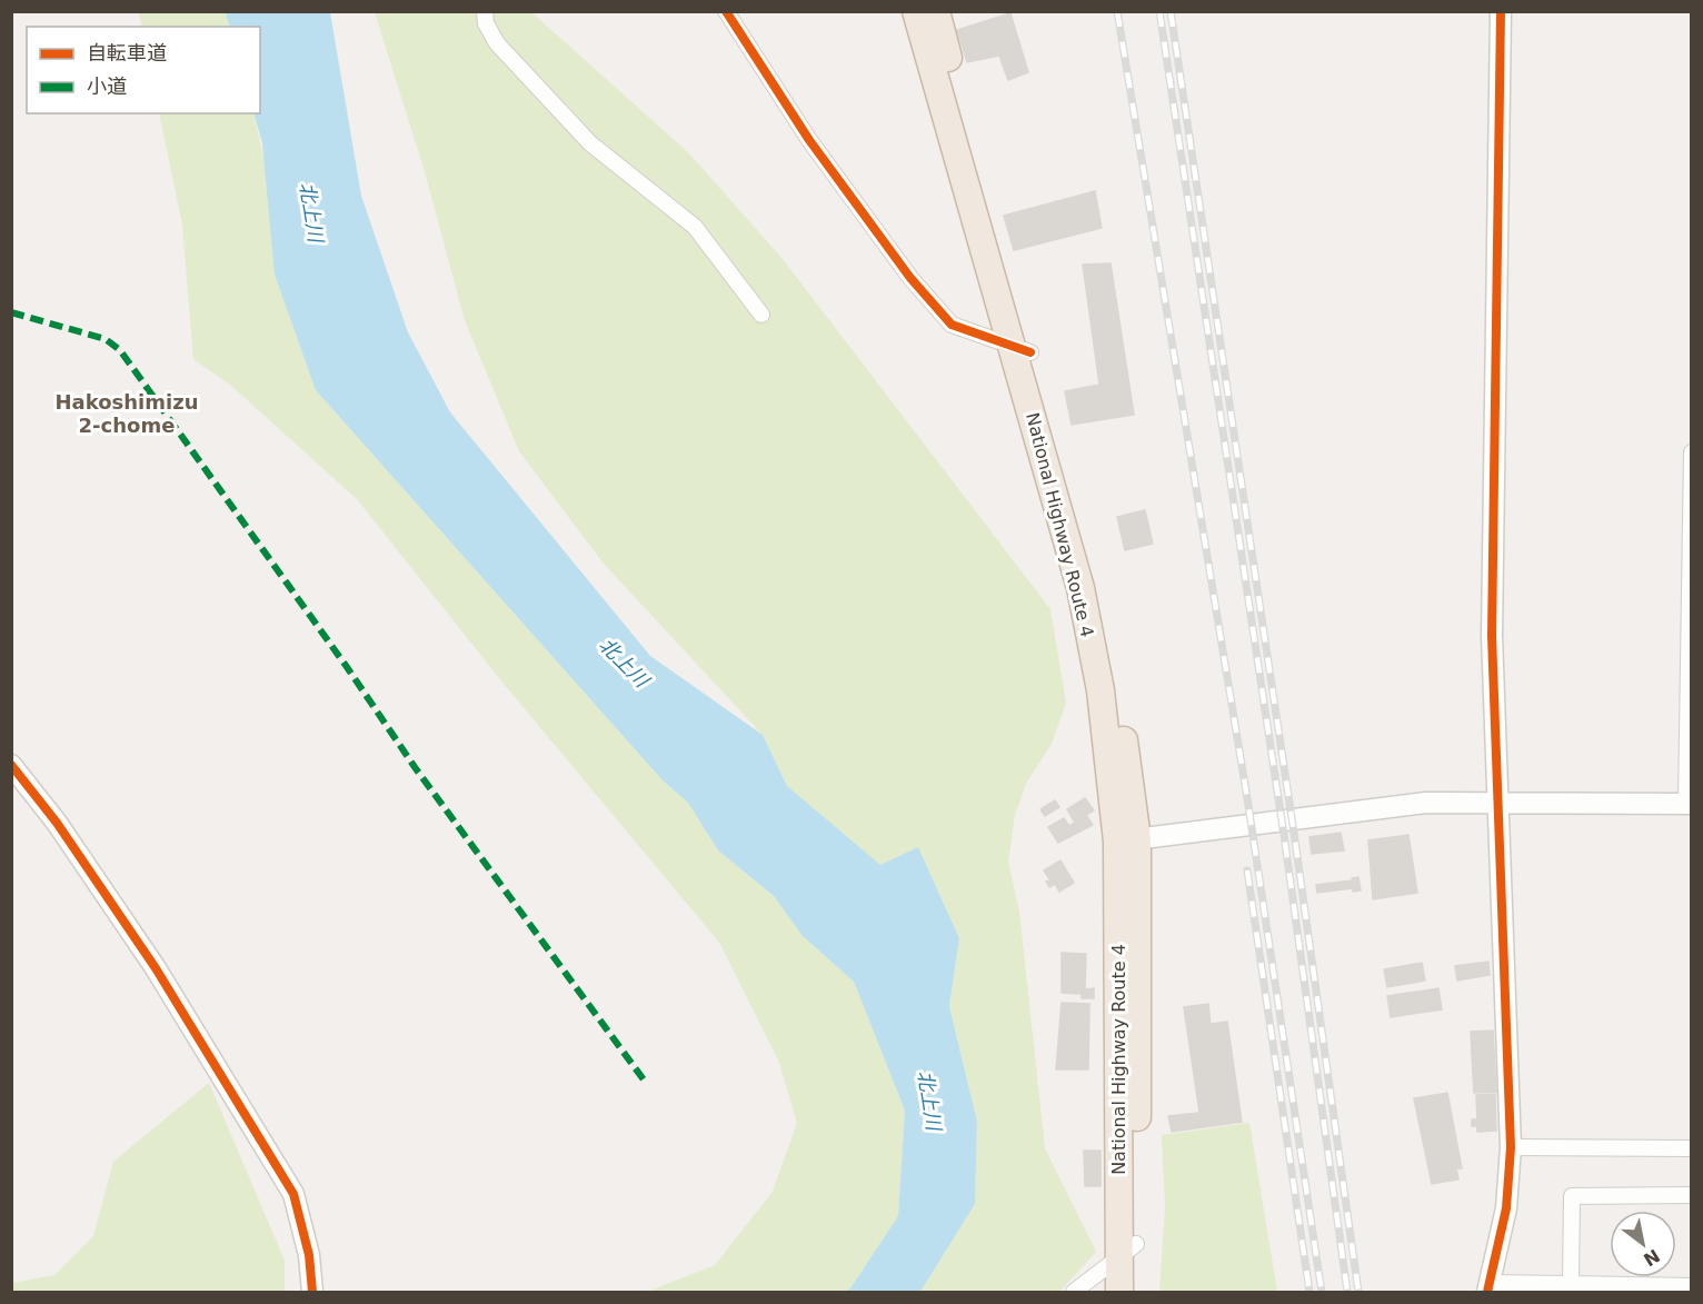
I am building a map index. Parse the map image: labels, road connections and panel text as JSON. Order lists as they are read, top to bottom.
{
  "streets": {
    "highway": ["National Highway Route 4"]
  },
  "districts": ["Hakoshimizu 2-chome"],
  "water": ["北上川"],
  "legend": ["自転車道", "小道"],
  "north": "bottom right"
}
